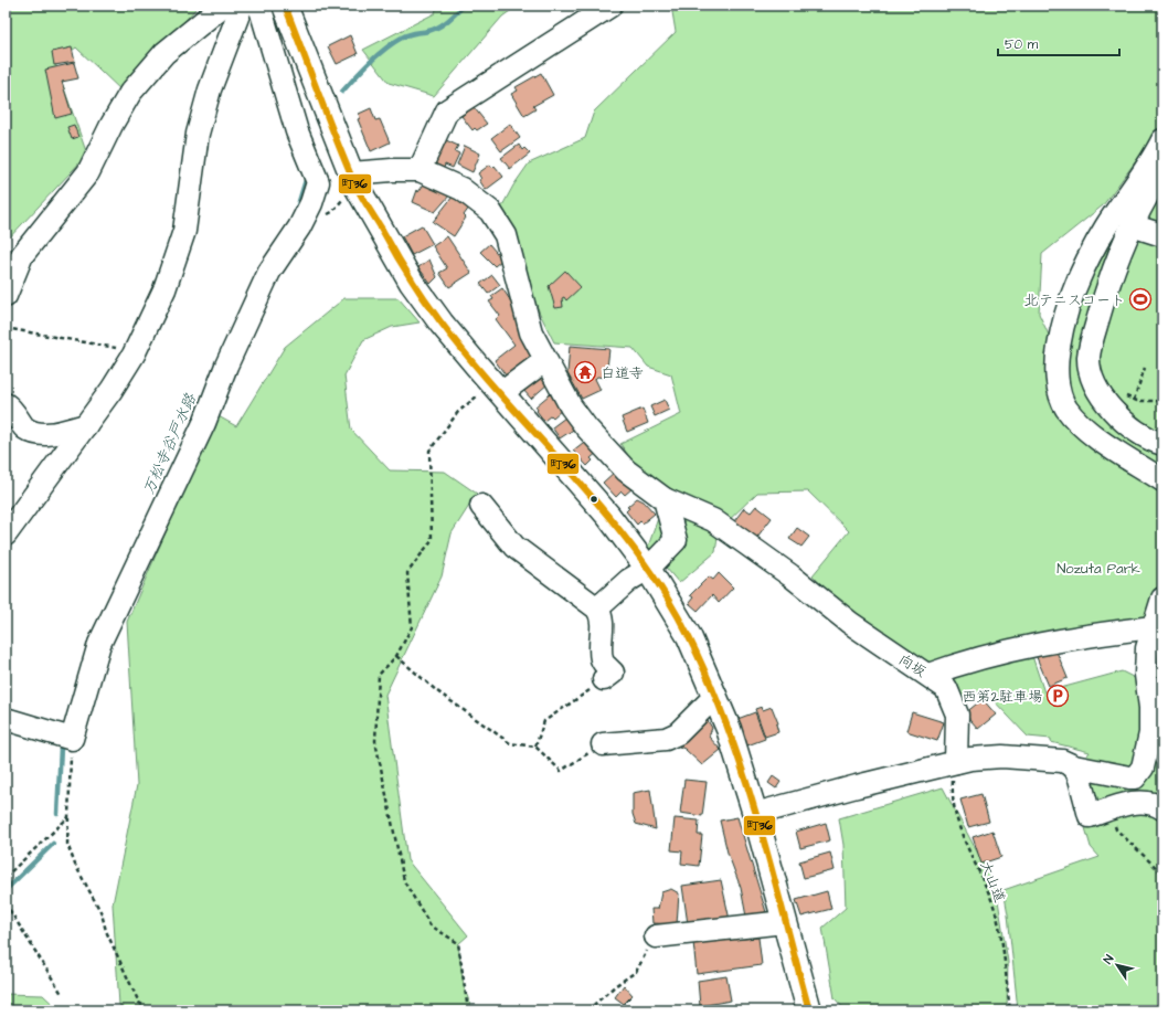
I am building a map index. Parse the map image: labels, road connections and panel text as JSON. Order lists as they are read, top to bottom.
{
  "streets": {
    "street": ["向坂"],
    "path": ["大山道"]
  },
  "crossings": [
    ["向坂", "大山道"]
  ],
  "water": ["万松寺谷戸水路"],
  "parks": ["Nozuta Park"],
  "places": {
    "sports": ["北テニスコート"],
    "temple": ["白道寺"],
    "parking": ["西第2駐車場"]
  },
  "lines": ["transit line 町36"],
  "scale_bar": "50 m",
  "north": "top left"
}
